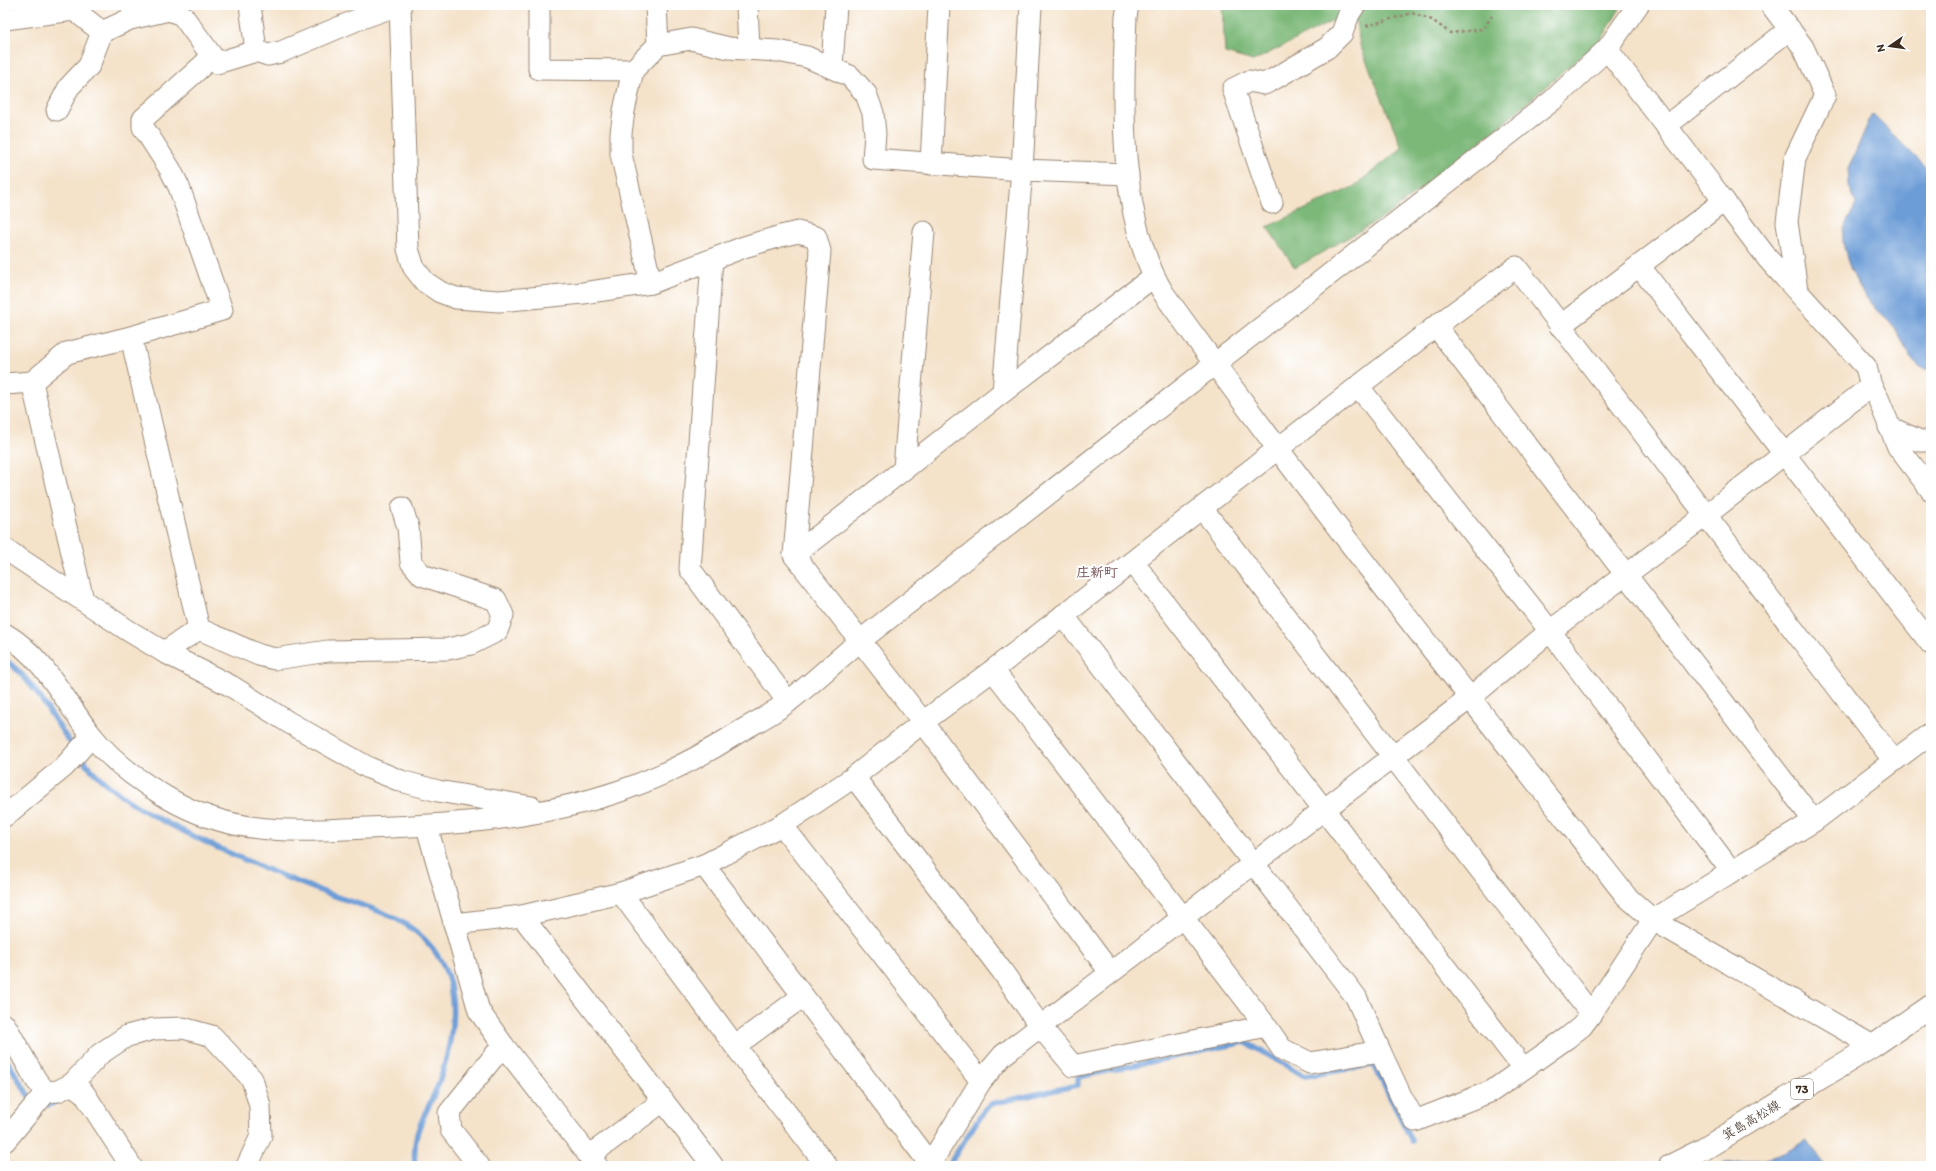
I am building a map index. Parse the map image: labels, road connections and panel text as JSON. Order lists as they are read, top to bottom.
{
  "streets": {
    "main road": ["73", "箕島高松線"]
  },
  "districts": ["庄新町"],
  "north": "left"
}
